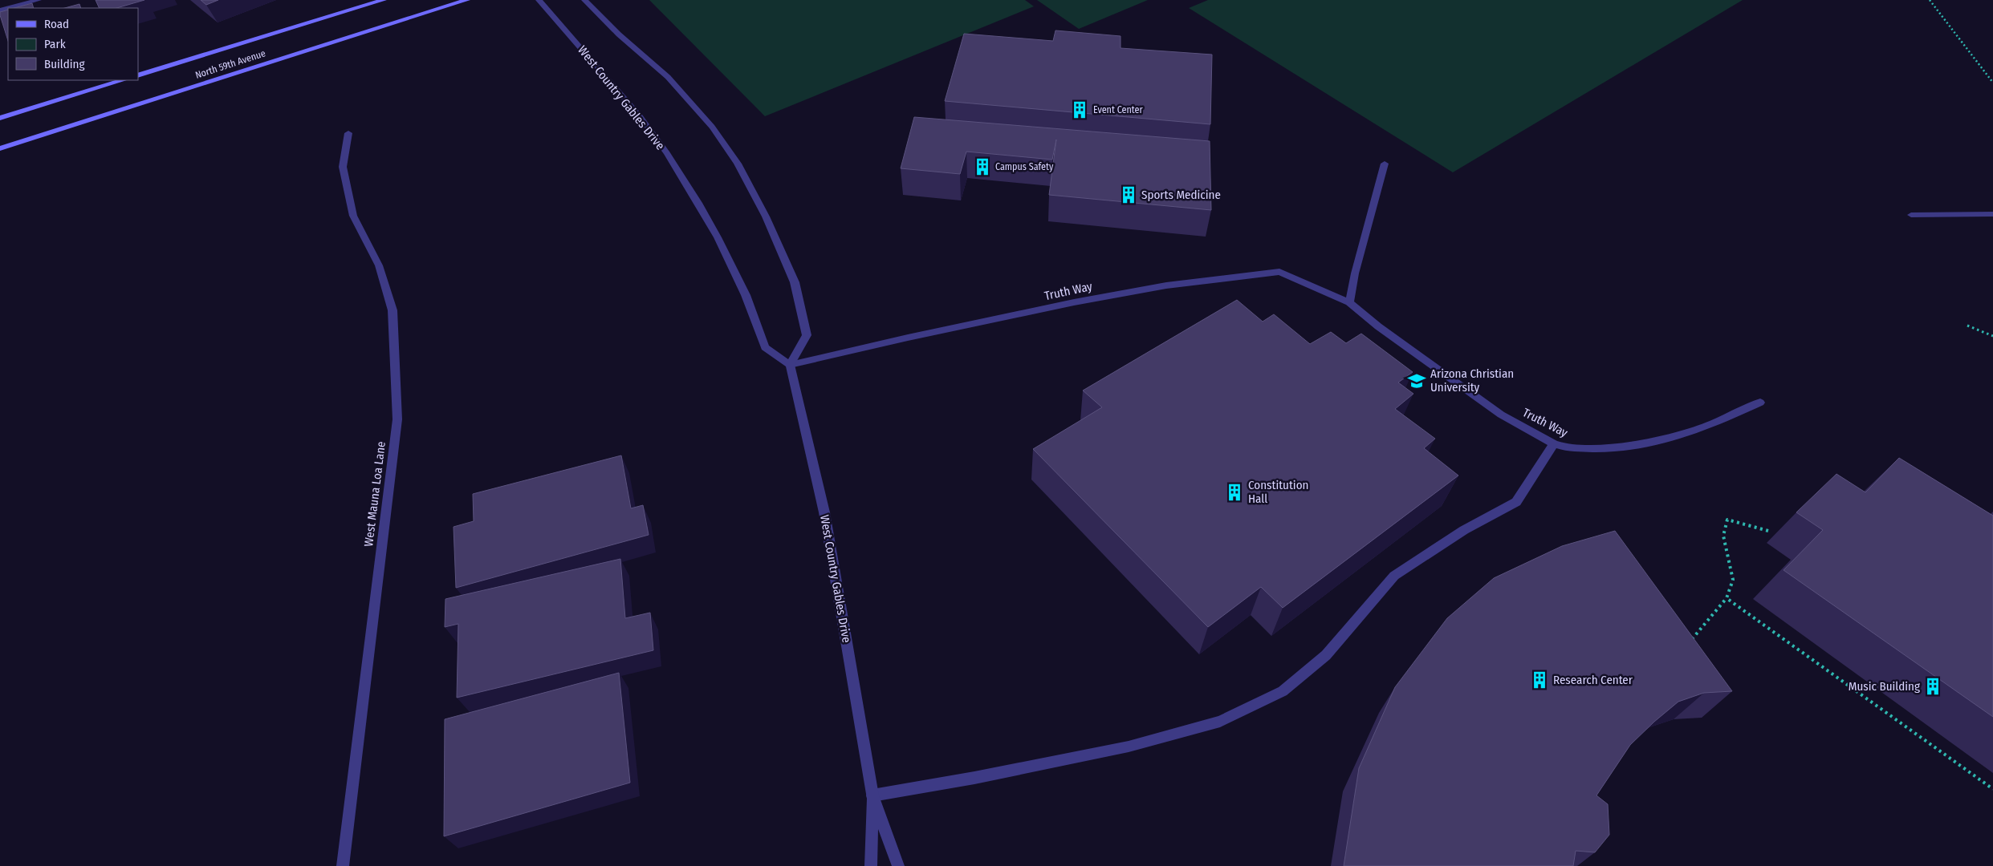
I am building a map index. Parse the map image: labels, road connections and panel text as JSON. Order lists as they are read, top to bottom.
{
  "streets": {
    "main road": ["North 59th Avenue"],
    "street": ["West Country Gables Drive", "Truth Way", "West Mauna Loa Lane"]
  },
  "crossings": [
    ["West Country Gables Drive", "Truth Way"]
  ],
  "places": {
    "building": [
      "Event Center",
      "Campus Safety",
      "Sports Medicine",
      "Constitution Hall",
      "Research Center",
      "Music Building"
    ],
    "school or university": ["Arizona Christian University"]
  },
  "legend": ["Road", "Park", "Building"]
}
